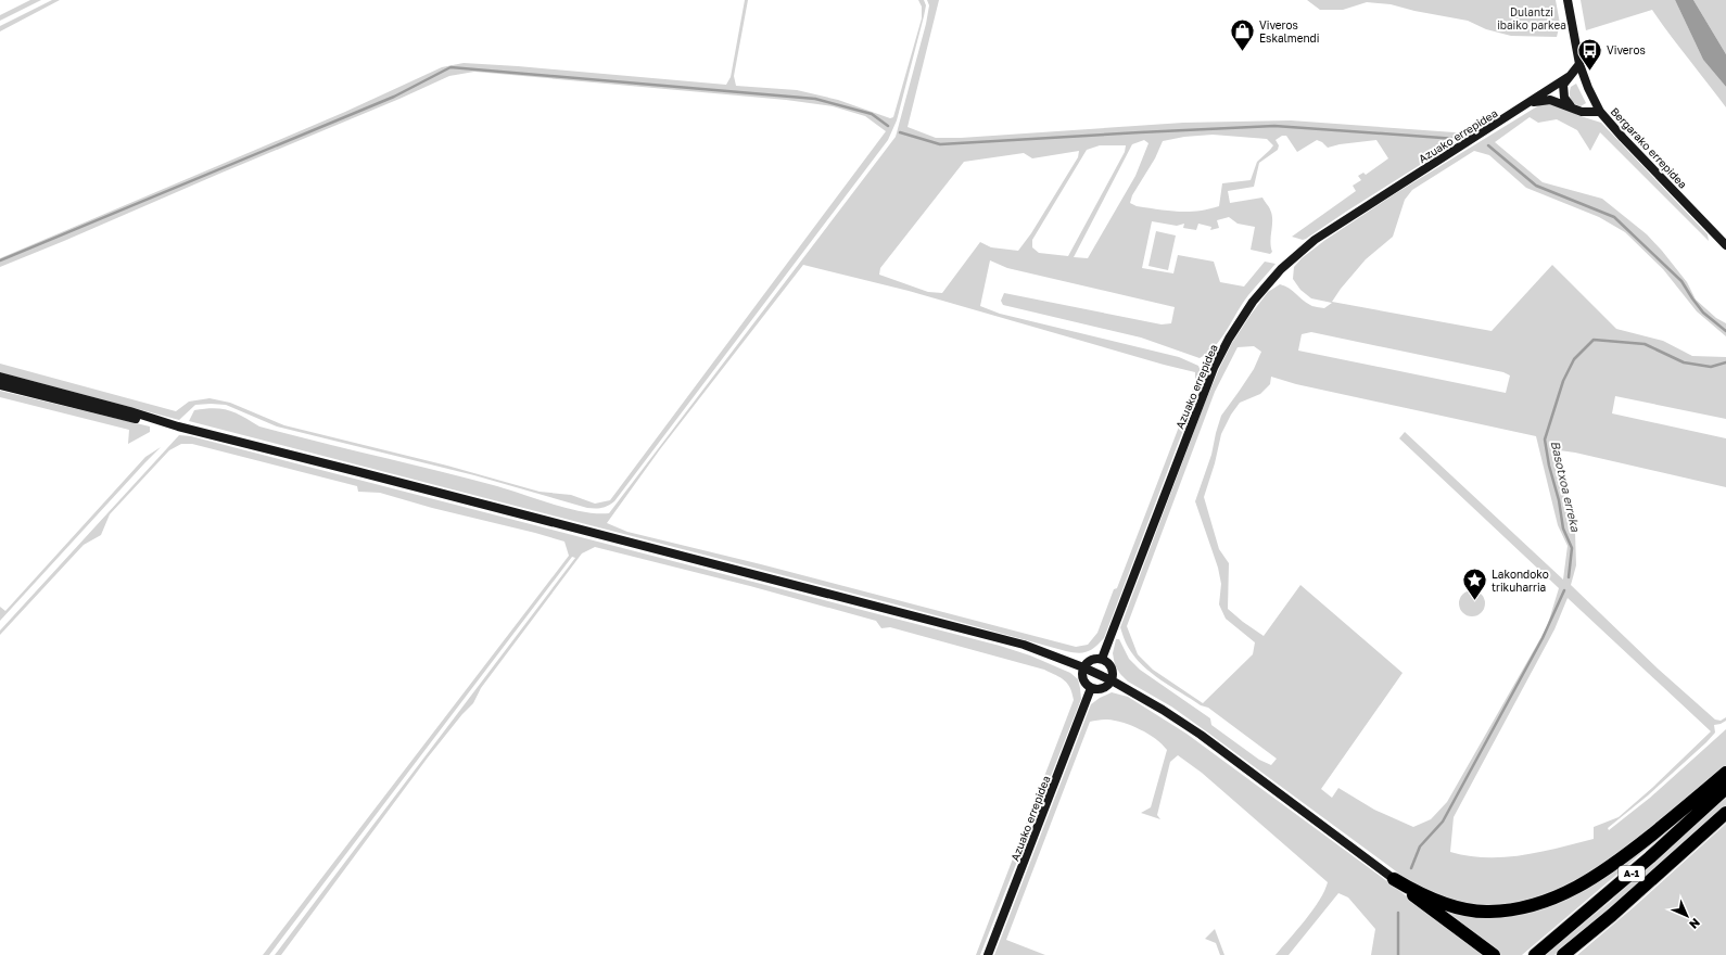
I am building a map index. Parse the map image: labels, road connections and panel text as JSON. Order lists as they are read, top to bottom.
{
  "streets": {
    "highway": ["A-1"],
    "main road": ["Azuako errepidea", "Bergarako errepidea"]
  },
  "water": ["Basotxoa erreka"],
  "parks": ["Dulantzi ibaiko parkea"],
  "places": {
    "shop": ["Viveros Eskalmendi"],
    "bus stop": ["Viveros"],
    "place": ["Lakondoko trikuharria"]
  },
  "north": "bottom right"
}
